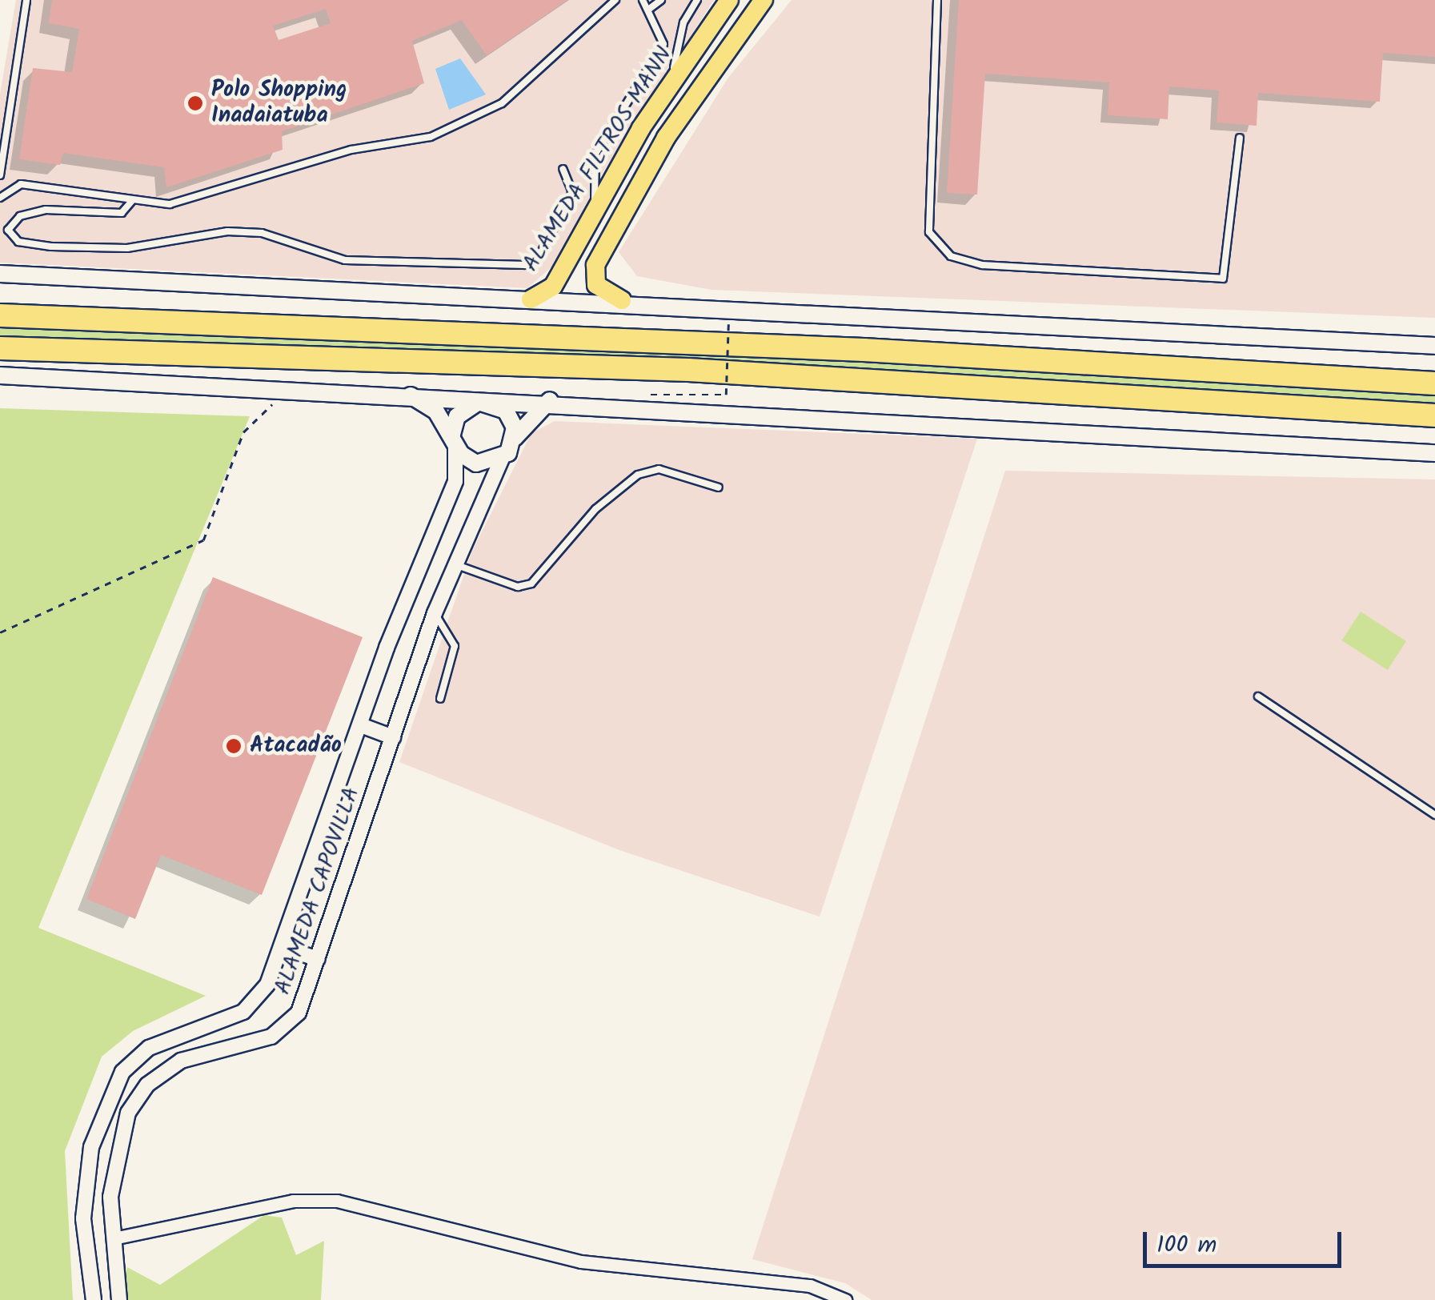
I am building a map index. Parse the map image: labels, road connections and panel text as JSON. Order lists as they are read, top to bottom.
{
  "streets": {
    "main road": ["ALAMEDA FILTROS MANN"],
    "street": ["ALAMEDA CAPOVILLA"]
  },
  "places": ["Polo Shopping Inadaiatuba", "Atacadão"],
  "scale_bar": "100 m"
}
